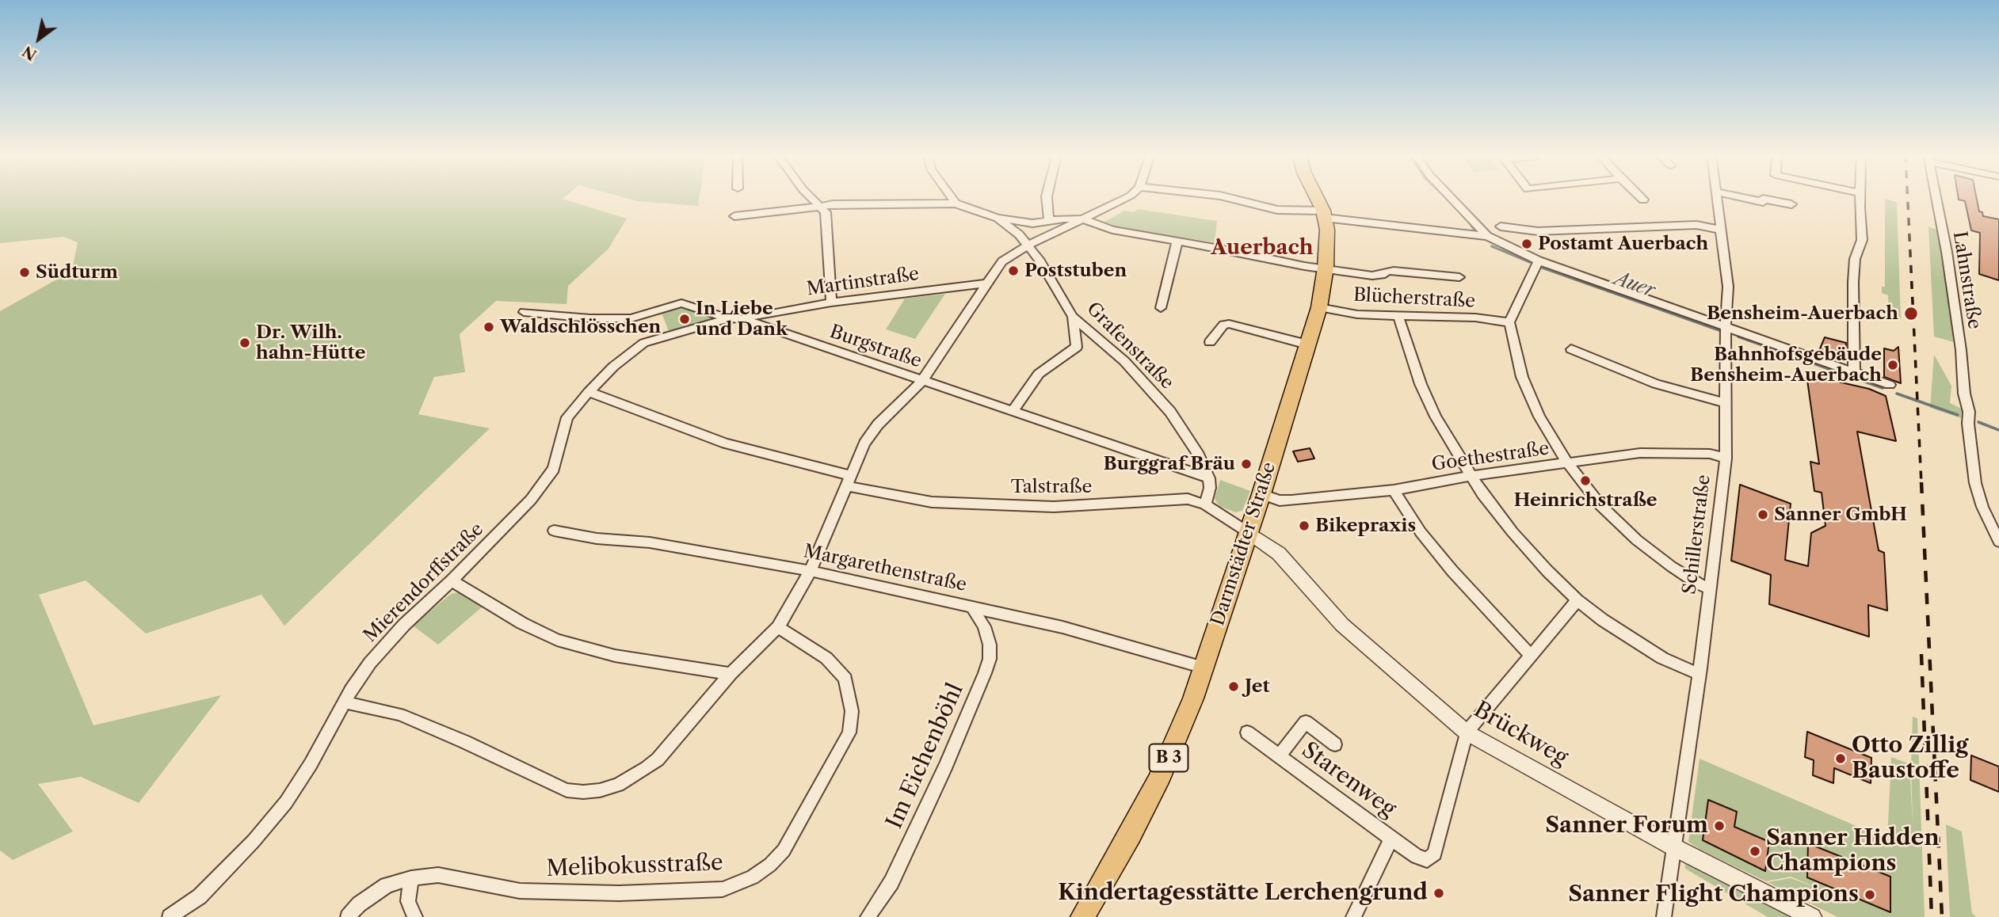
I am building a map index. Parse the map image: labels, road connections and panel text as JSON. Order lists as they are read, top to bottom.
{
  "streets": {
    "main road": ["Darmstädter Straße", "B 3"],
    "street": [
      "Lahnstraße",
      "Martinstraße",
      "Blücherstraße",
      "Grafenstraße",
      "Burgstraße",
      "Goethestraße",
      "Talstraße",
      "Schillerstraße",
      "Margarethenstraße",
      "Mierendorffstraße",
      "Brückweg",
      "Im Eichenböhl",
      "Starenweg",
      "Melibokusstraße"
    ]
  },
  "crossings": [
    ["Martinstraße", "Burgstraße"],
    ["Blücherstraße", "Darmstädter Straße"],
    ["Grafenstraße", "Burgstraße"],
    ["Burgstraße", "Mierendorffstraße"],
    ["Goethestraße", "Schillerstraße"],
    ["Goethestraße", "Darmstädter Straße"],
    ["Talstraße", "Darmstädter Straße"],
    ["Talstraße", "Mierendorffstraße"],
    ["Talstraße", "Brückweg"],
    ["Schillerstraße", "Brückweg"],
    ["Darmstädter Straße", "Margarethenstraße"],
    ["Darmstädter Straße", "Brückweg"],
    ["Margarethenstraße", "Im Eichenböhl"],
    ["Brückweg", "Starenweg"]
  ],
  "districts": ["Auerbach"],
  "water": ["Auer"],
  "places": [
    "Postamt Auerbach",
    "Poststuben",
    "Südturm",
    "Bensheim-Auerbach",
    "In Liebe und Dank",
    "Waldschlösschen",
    "Dr. Wilh. hahn-Hütte",
    "Bahnhofsgebäude Bensheim-Auerbach",
    "Burggraf Bräu",
    "Heinrichstraße",
    "Sanner GmbH",
    "Bikepraxis",
    "Jet",
    "Otto Zillig Baustoffe",
    "Sanner Forum",
    "Sanner Hidden Champions",
    "Kindertagesstätte Lerchengrund",
    "Sanner Flight Champions"
  ],
  "north": "bottom left"
}
